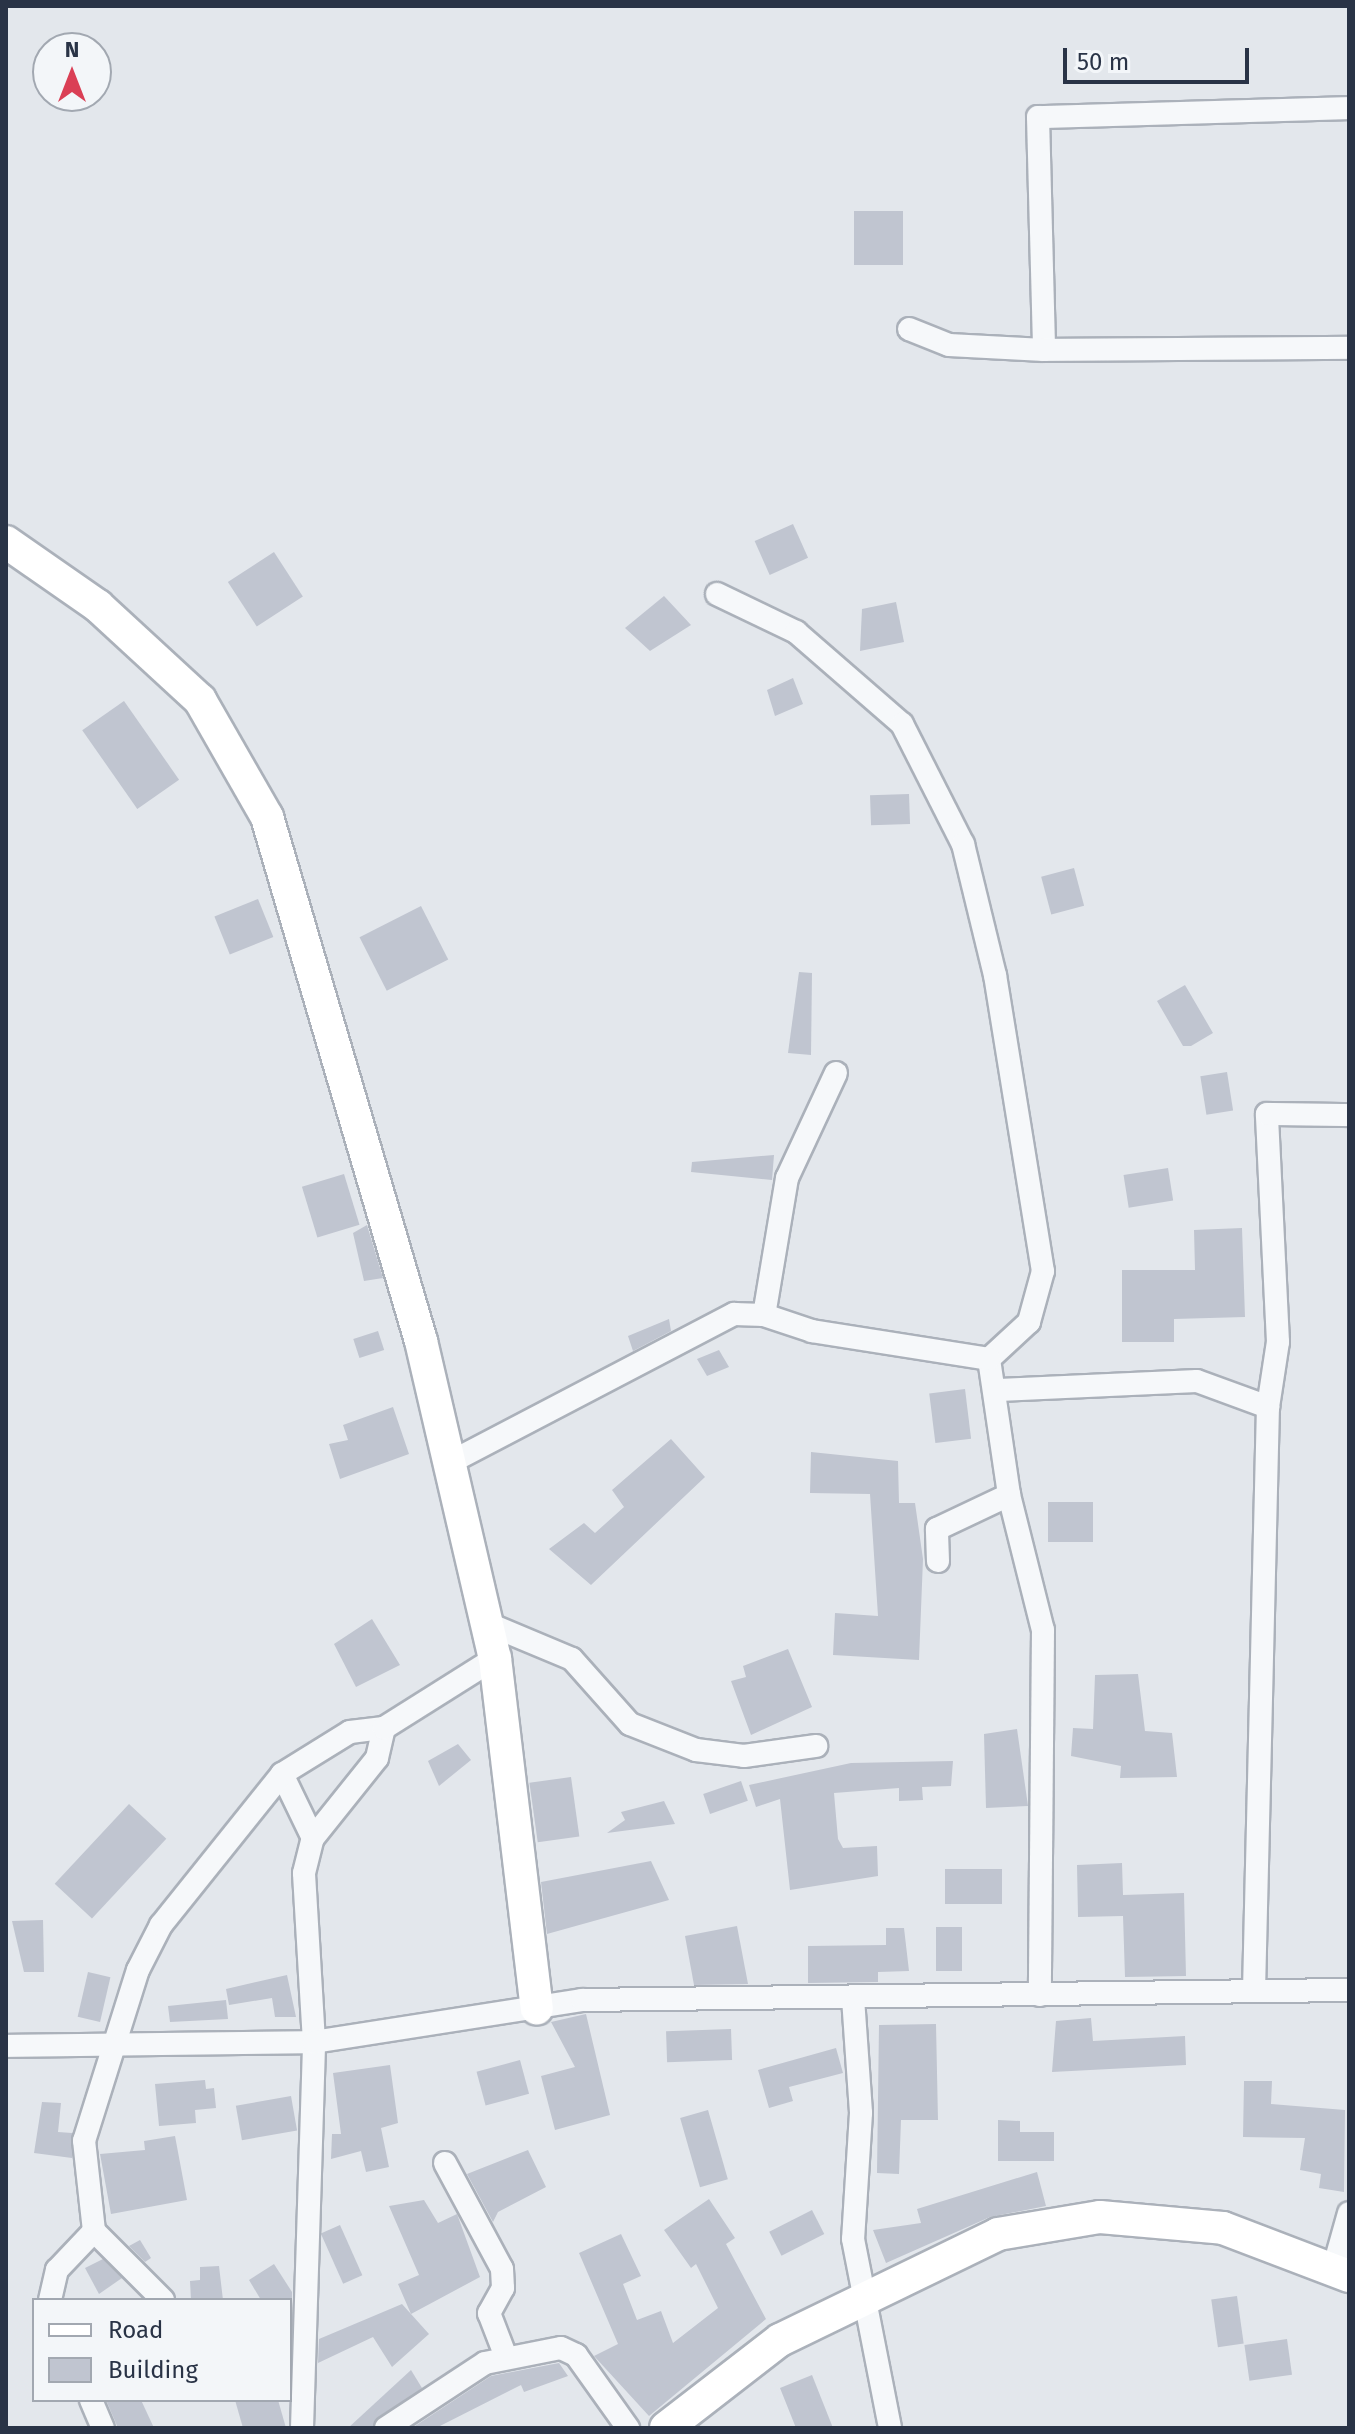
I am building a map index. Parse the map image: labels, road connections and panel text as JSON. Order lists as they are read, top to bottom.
{
  "legend": ["Road", "Building"],
  "scale_bar": "50 m",
  "north": "top"
}
